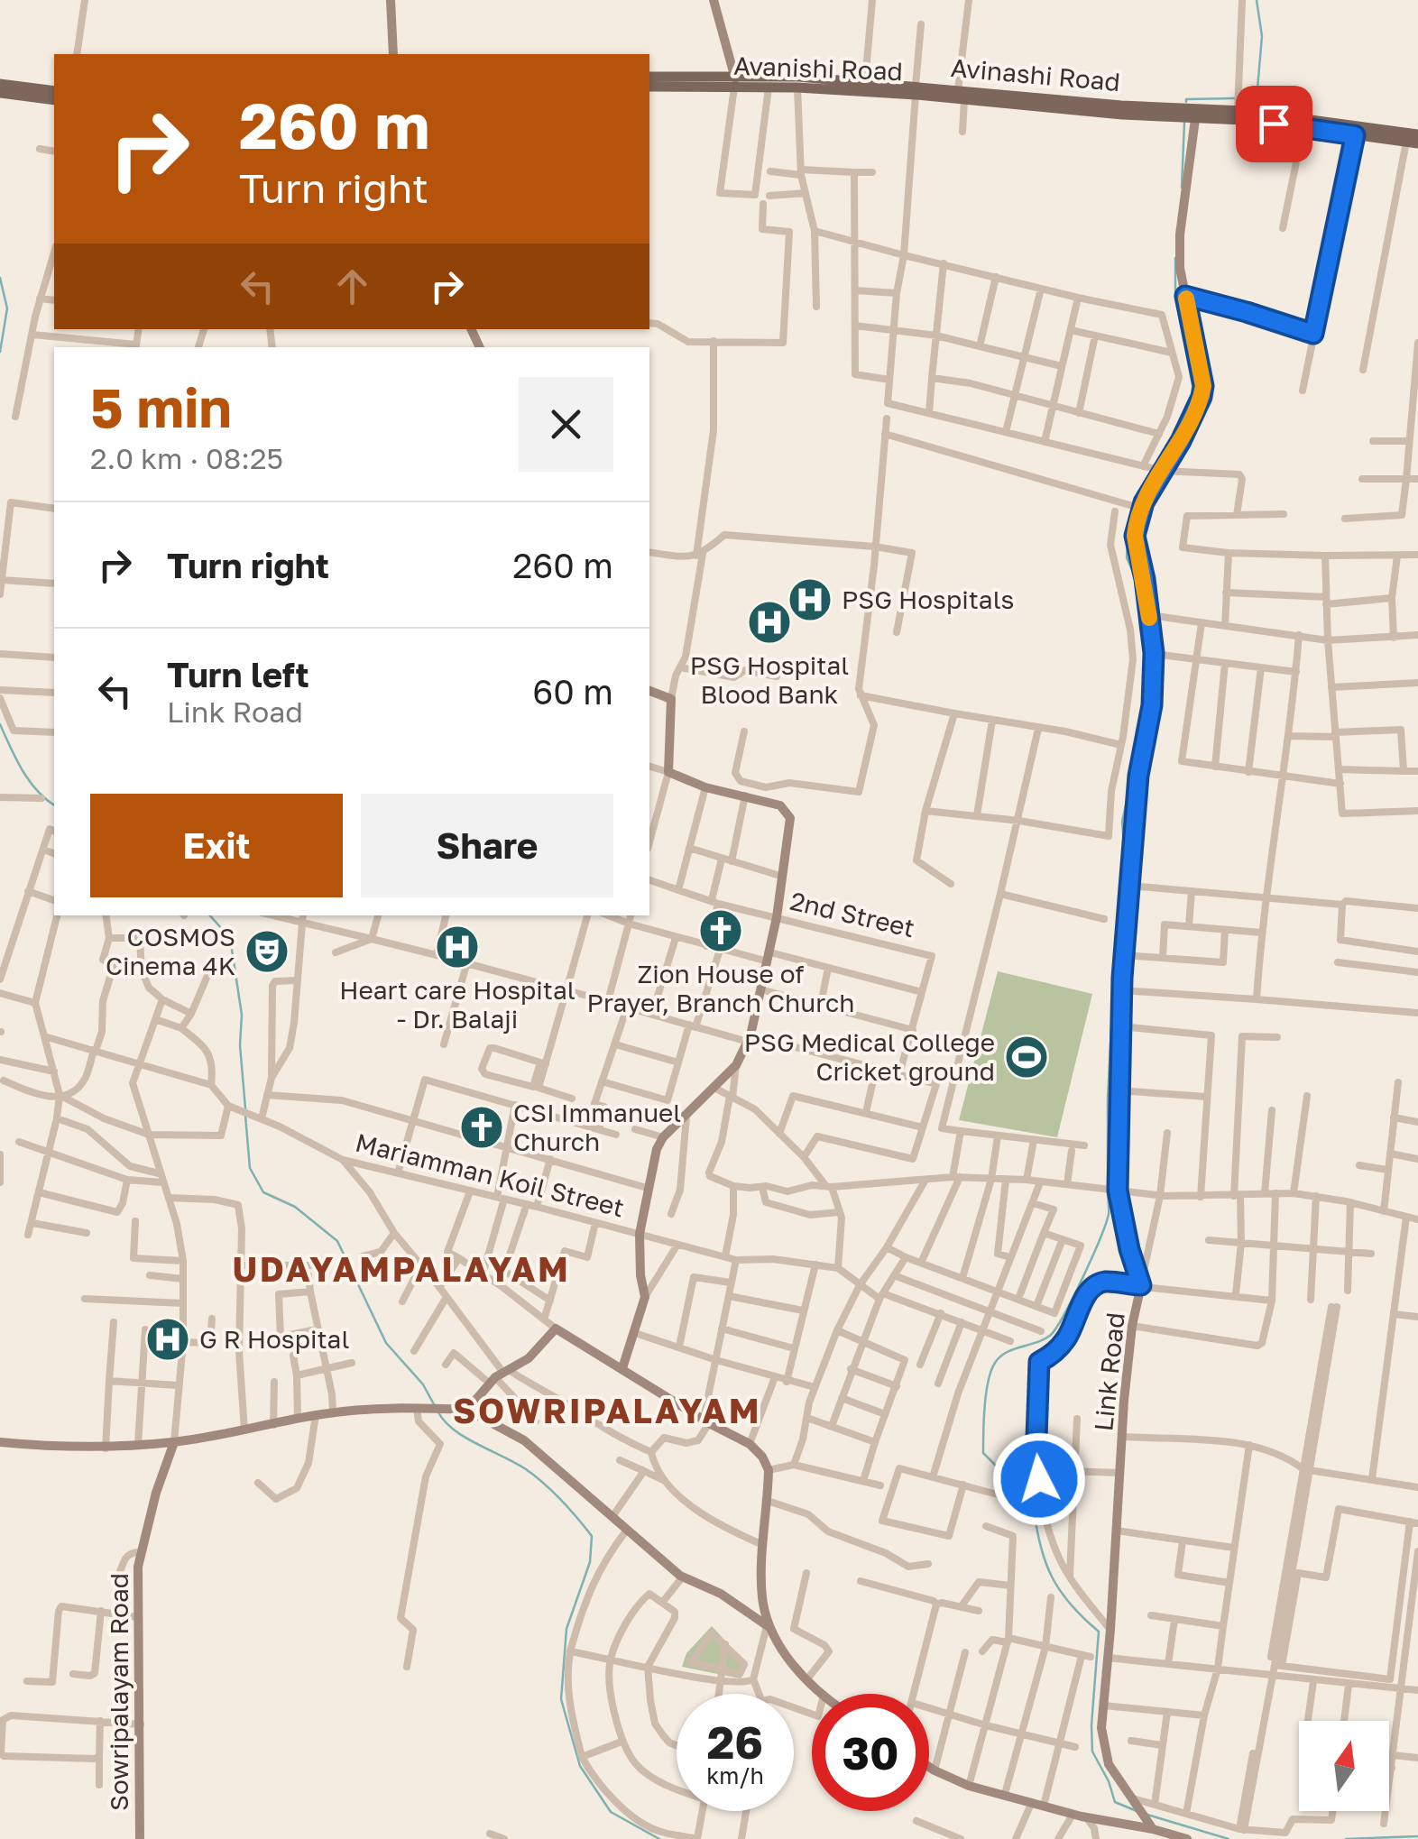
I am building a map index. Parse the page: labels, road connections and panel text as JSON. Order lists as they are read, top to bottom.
{
  "streets": {
    "main road": ["Avanishi Road", "Avinashi Road"],
    "street": [
      "2nd Street",
      "Mariamman Koil Street",
      "Link Road",
      "Sowripalayam Road"
    ]
  },
  "crossings": [
    ["Avanishi Road", "Avinashi Road"],
    ["Avinashi Road", "Link Road"]
  ],
  "districts": ["UDAYAMPALAYAM", "SOWRIPALAYAM"],
  "places": {
    "hospital": [
      "PSG Hospitals",
      "PSG Hospital Blood Bank",
      "Heart care Hospital - Dr. Balaji",
      "G R Hospital"
    ],
    "church": ["Zion House of Prayer, Branch Church", "CSI Immanuel Church"],
    "theatre": ["COSMOS Cinema 4K"],
    "sports": ["PSG Medical College Cricket ground"]
  },
  "north": "top",
  "page": {
    "turn": ["260 m", "Turn right"],
    "heading": ["5 min", "2.0 km · 08:25"],
    "list": [
      {
        "name": "Turn right",
        "value": "260 m"
      },
      {
        "name": "Turn left",
        "note": "Link Road",
        "value": "60 m"
      }
    ],
    "buttons": ["Exit", "Share"],
    "speed": "26 km/h",
    "limit": "30"
  }
}
